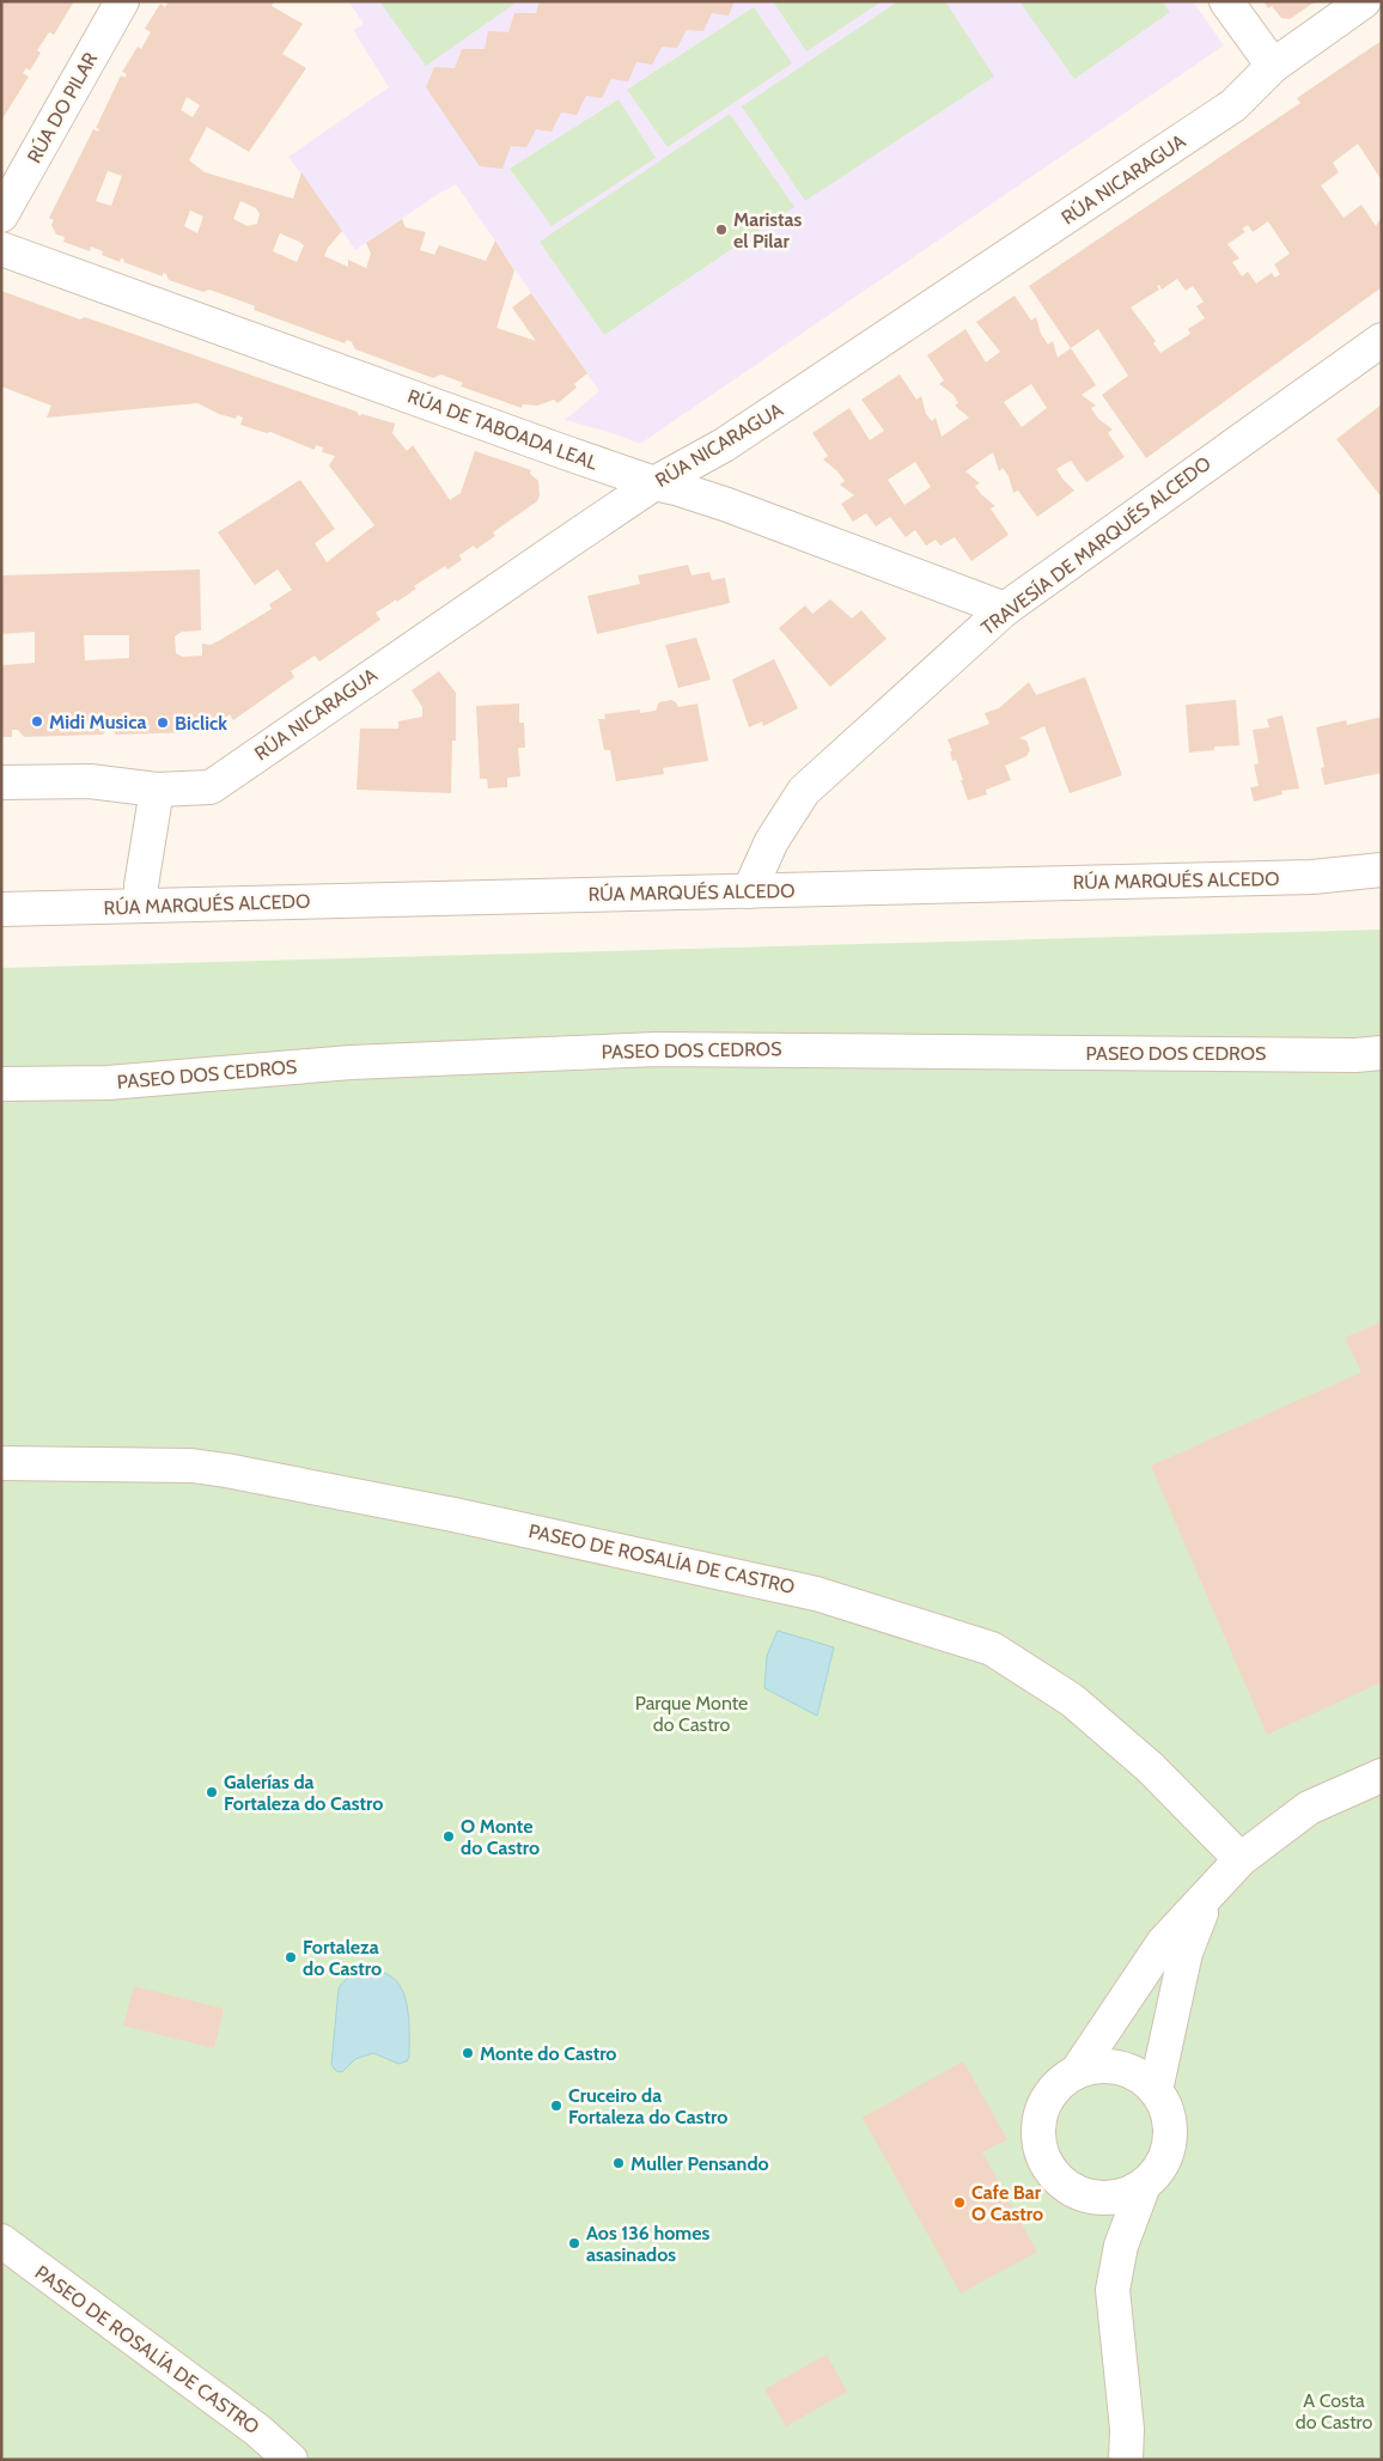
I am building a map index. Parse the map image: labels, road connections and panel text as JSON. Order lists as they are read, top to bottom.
{
  "streets": {
    "street": [
      "RÚA DO PILAR",
      "RÚA NICARAGUA",
      "RÚA DE TABOADA LEAL",
      "TRAVESÍA DE MARQUÉS ALCEDO",
      "RÚA MARQUÉS ALCEDO",
      "PASEO DOS CEDROS",
      "PASEO DE ROSALÍA DE CASTRO"
    ]
  },
  "crossings": [
    ["RÚA NICARAGUA", "RÚA DE TABOADA LEAL"],
    ["RÚA DE TABOADA LEAL", "TRAVESÍA DE MARQUÉS ALCEDO"],
    ["TRAVESÍA DE MARQUÉS ALCEDO", "RÚA MARQUÉS ALCEDO"]
  ],
  "parks": ["Parque Monte do Castro", "A Costa do Castro"],
  "places": [
    "Maristas el Pilar",
    "Midi Musica",
    "Biclick",
    "Galerías da Fortaleza do Castro",
    "O Monte do Castro",
    "Fortaleza do Castro",
    "Monte do Castro",
    "Cruceiro da Fortaleza do Castro",
    "Muller Pensando",
    "Cafe Bar O Castro",
    "Aos 136 homes asasinados"
  ]
}
